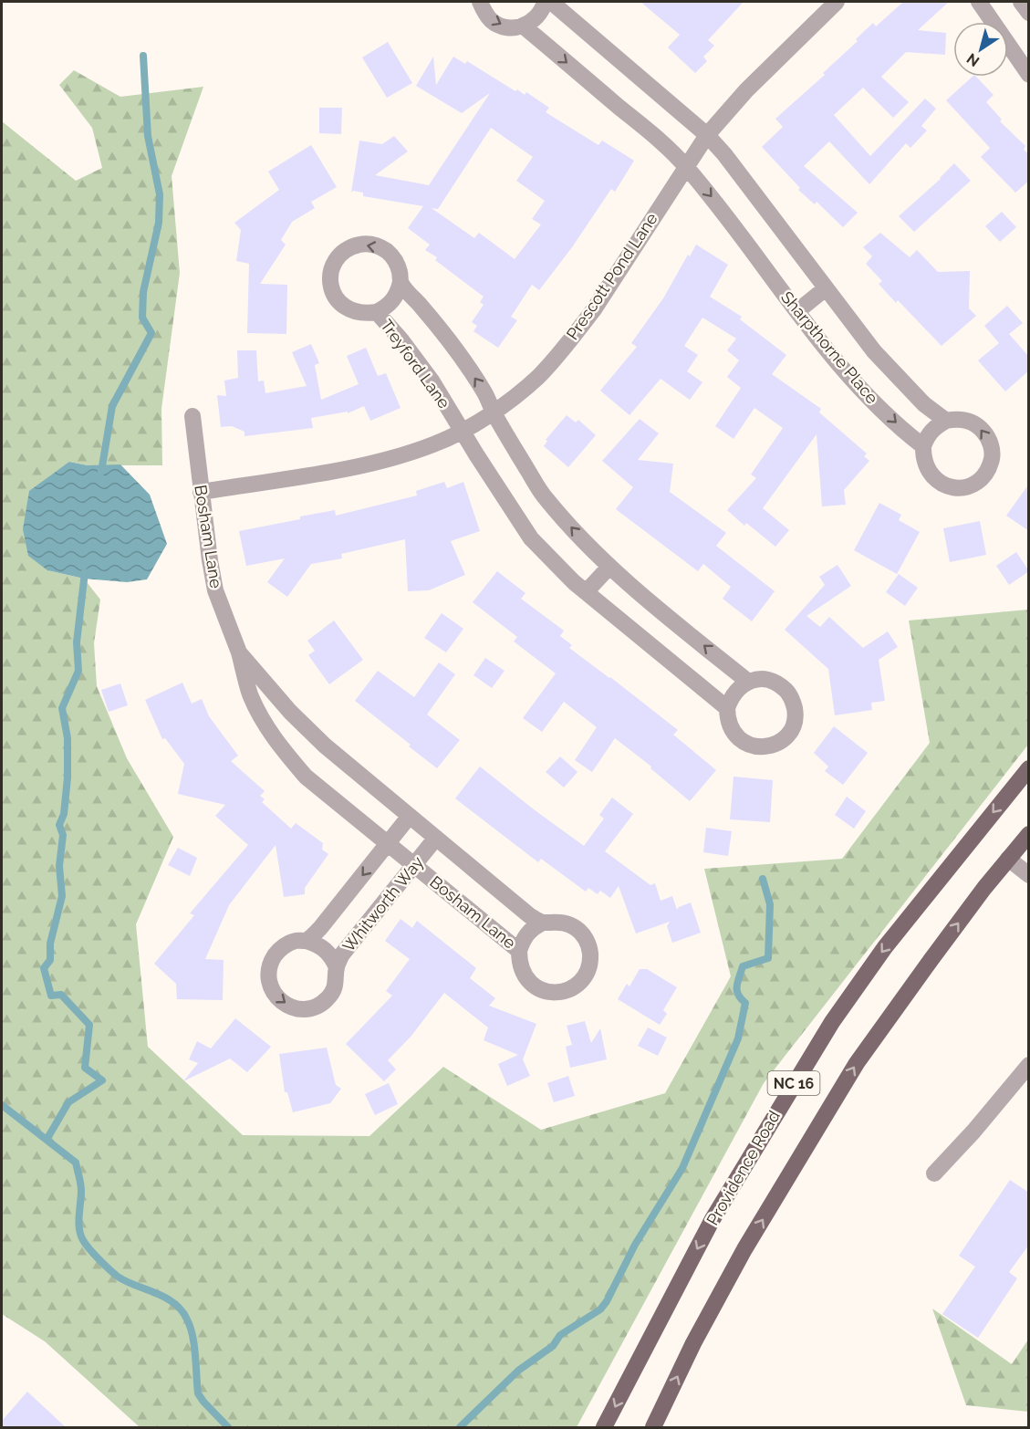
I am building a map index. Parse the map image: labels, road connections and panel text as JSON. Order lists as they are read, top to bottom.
{
  "streets": {
    "main road": ["NC 16", "Providence Road"],
    "street": [
      "Prescott Pond Lane",
      "Sharpthorne Place",
      "Treyford Lane",
      "Bosham Lane",
      "Whitworth Way"
    ]
  },
  "crossings": [
    ["Prescott Pond Lane", "Sharpthorne Place"],
    ["Prescott Pond Lane", "Treyford Lane"],
    ["Prescott Pond Lane", "Bosham Lane"],
    ["Bosham Lane", "Whitworth Way"]
  ],
  "north": "bottom left"
}
